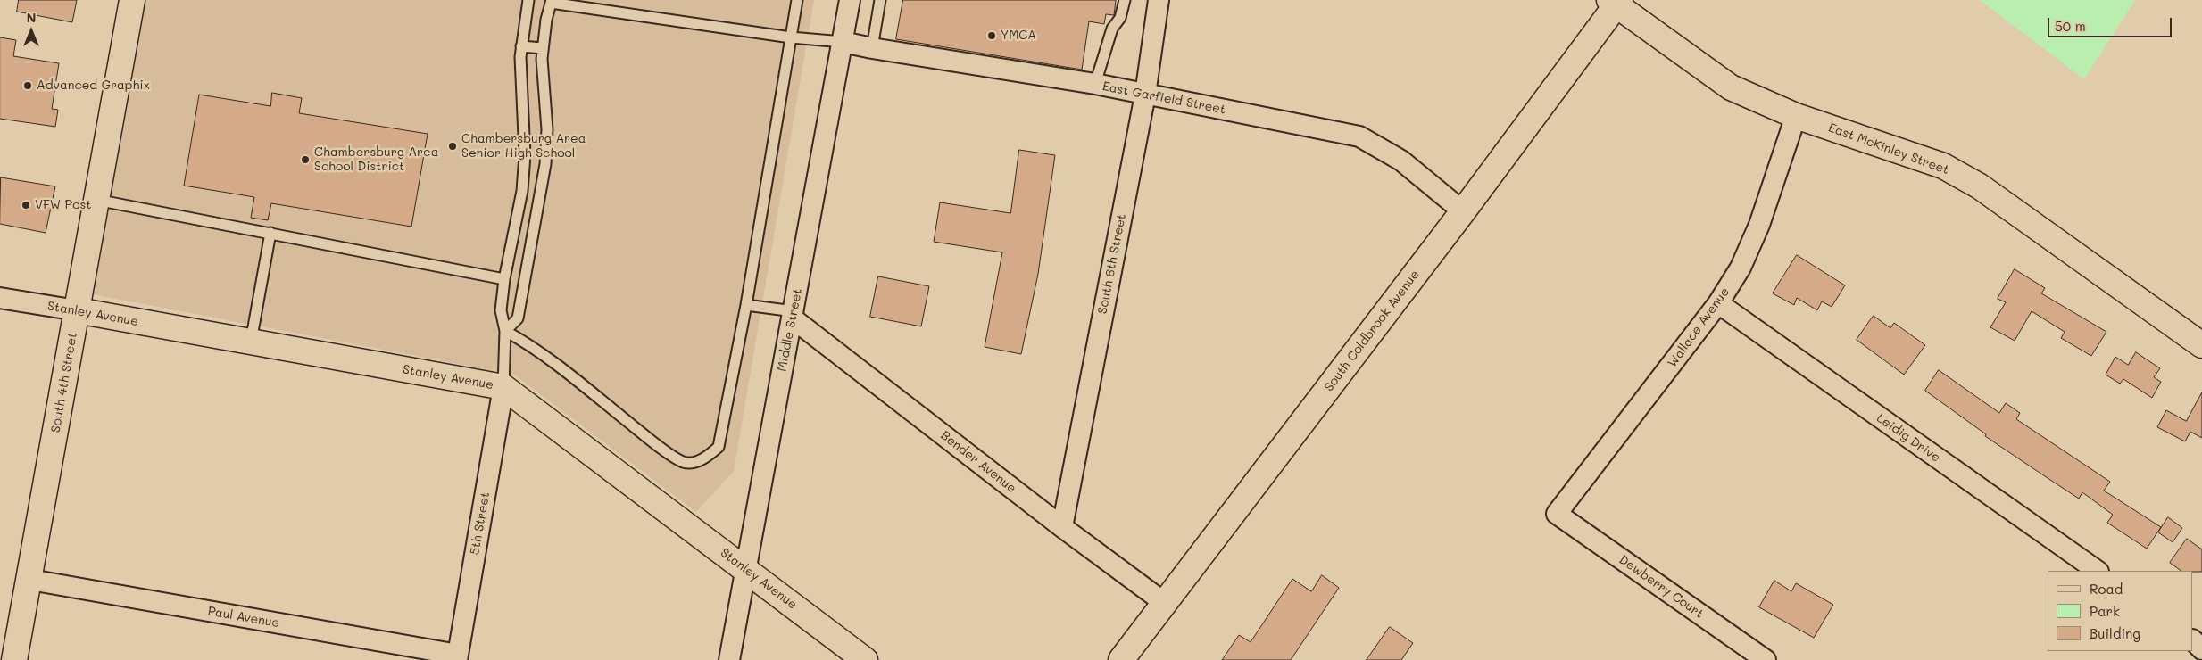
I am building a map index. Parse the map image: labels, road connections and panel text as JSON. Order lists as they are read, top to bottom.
{
  "streets": {
    "street": [
      "East Garfield Street",
      "East McKinley Street",
      "South 6th Street",
      "Stanley Avenue",
      "Wallace Avenue",
      "Middle Street",
      "South Coldbrook Avenue",
      "South 4th Street",
      "Leidig Drive",
      "Bender Avenue",
      "5th Street",
      "Dewberry Court",
      "Paul Avenue"
    ]
  },
  "crossings": [
    ["East Garfield Street", "South 6th Street"],
    ["East Garfield Street", "Middle Street"],
    ["East Garfield Street", "South Coldbrook Avenue"],
    ["East McKinley Street", "Wallace Avenue"],
    ["East McKinley Street", "South Coldbrook Avenue"],
    ["South 6th Street", "Bender Avenue"],
    ["Stanley Avenue", "Middle Street"],
    ["Stanley Avenue", "South 4th Street"],
    ["Stanley Avenue", "5th Street"],
    ["Wallace Avenue", "Leidig Drive"],
    ["Wallace Avenue", "Dewberry Court"],
    ["Middle Street", "Bender Avenue"],
    ["South Coldbrook Avenue", "Bender Avenue"],
    ["South 4th Street", "Paul Avenue"],
    ["5th Street", "Paul Avenue"]
  ],
  "places": [
    "YMCA",
    "Advanced Graphix",
    "Chambersburg Area Senior High School",
    "Chambersburg Area School District",
    "VFW Post"
  ],
  "legend": ["Road", "Park", "Building"],
  "scale_bar": "50 m",
  "north": "top"
}
